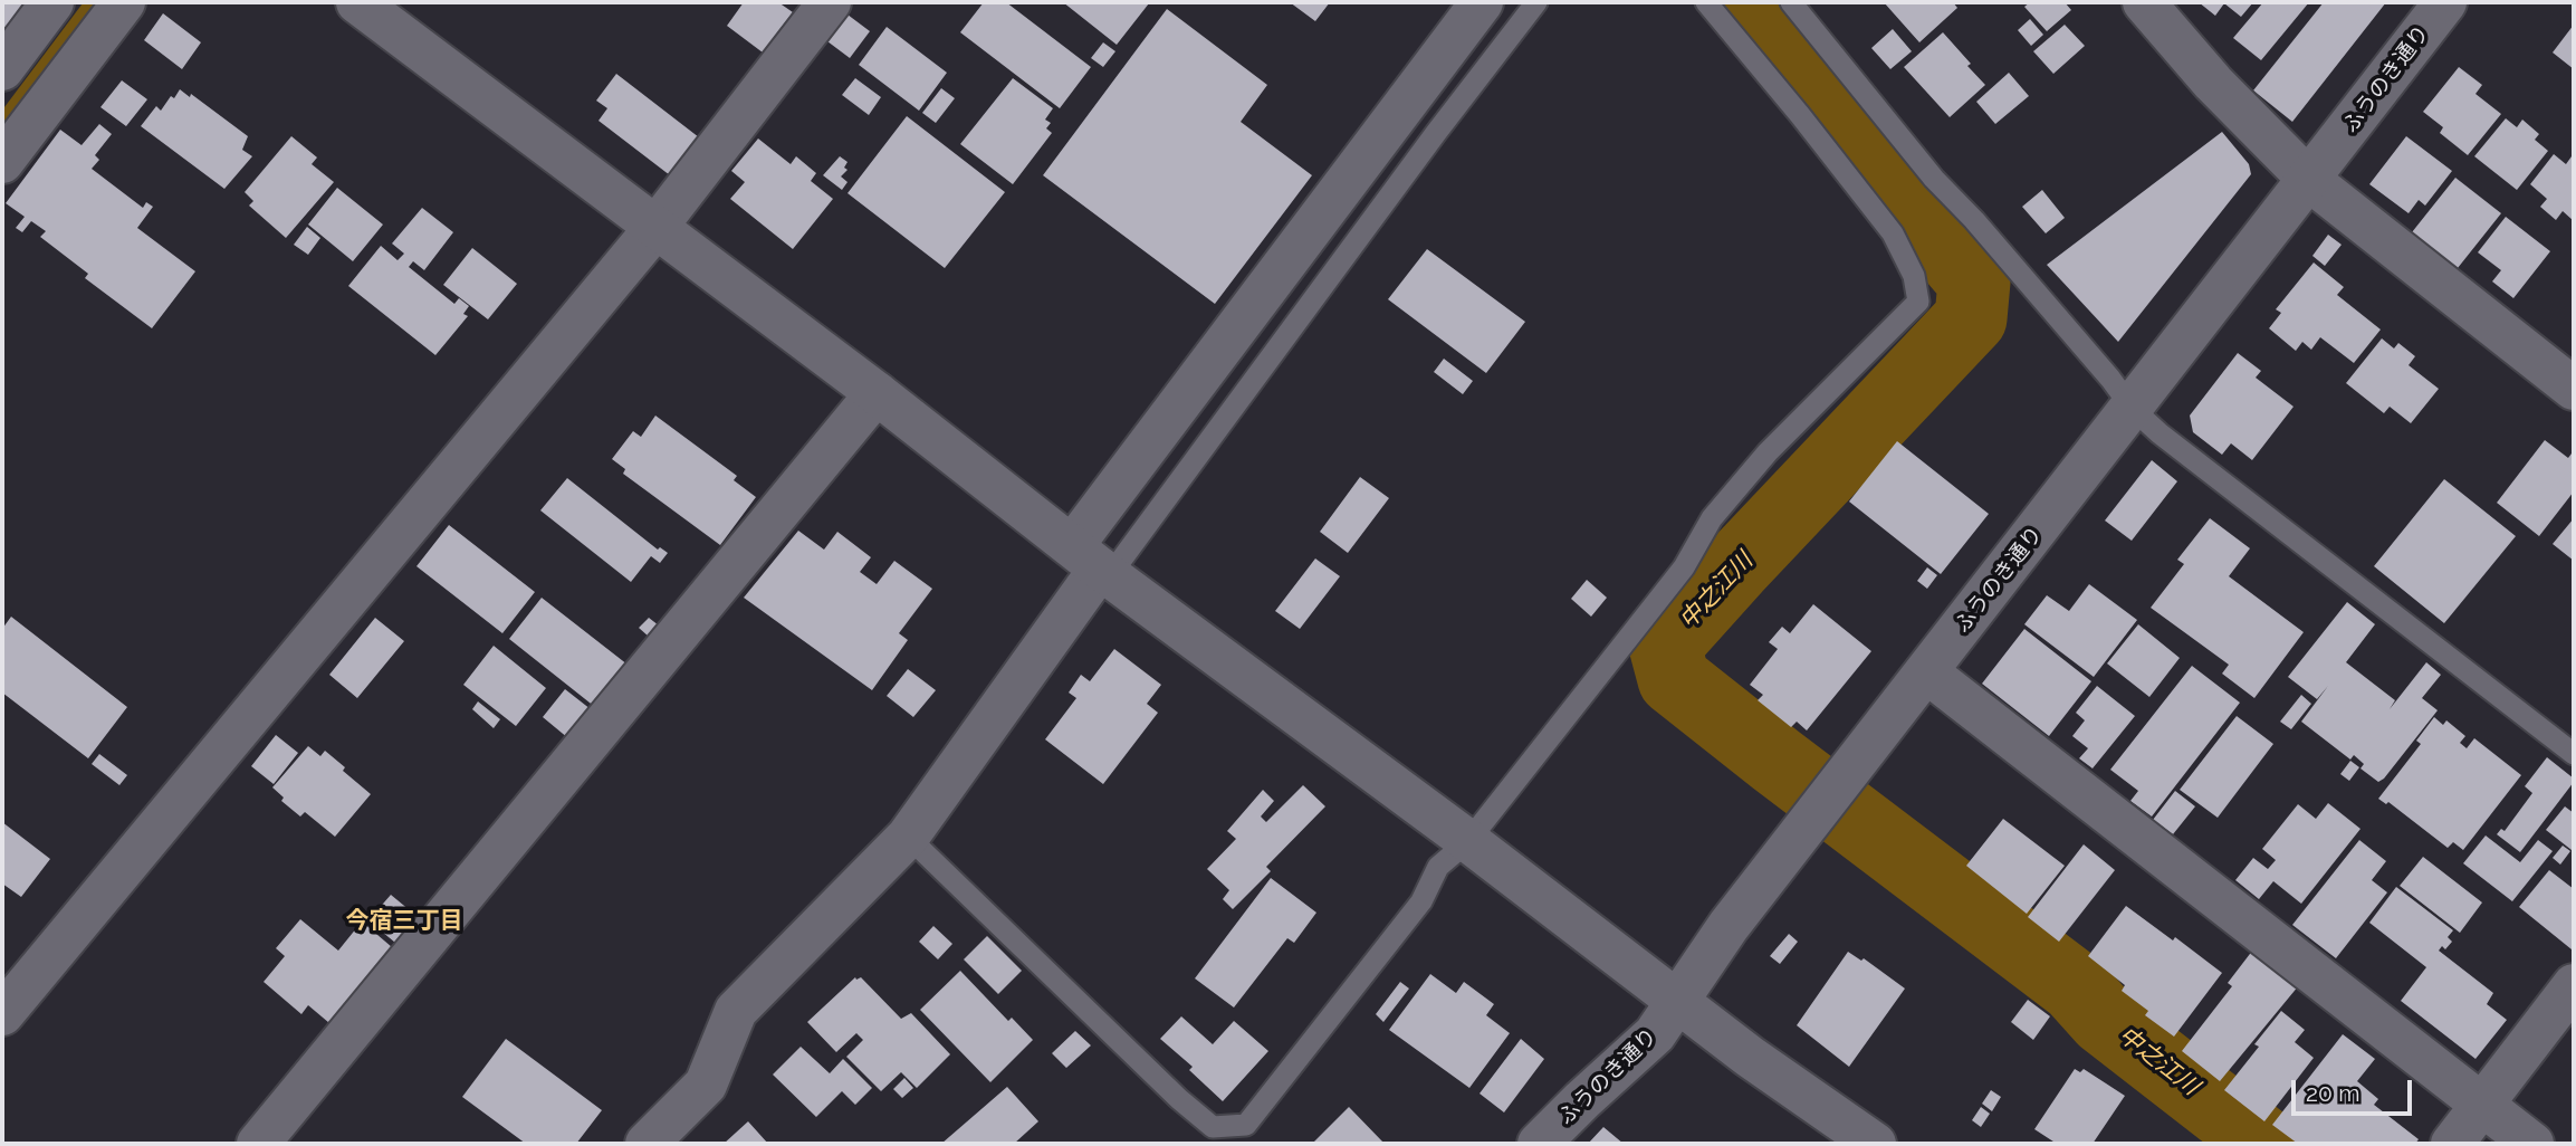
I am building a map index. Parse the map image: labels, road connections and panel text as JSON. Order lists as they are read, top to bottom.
{
  "streets": {
    "street": ["ふうのき通り"]
  },
  "districts": ["今宿三丁目"],
  "water": ["中之江川"],
  "scale_bar": "20 m"
}
